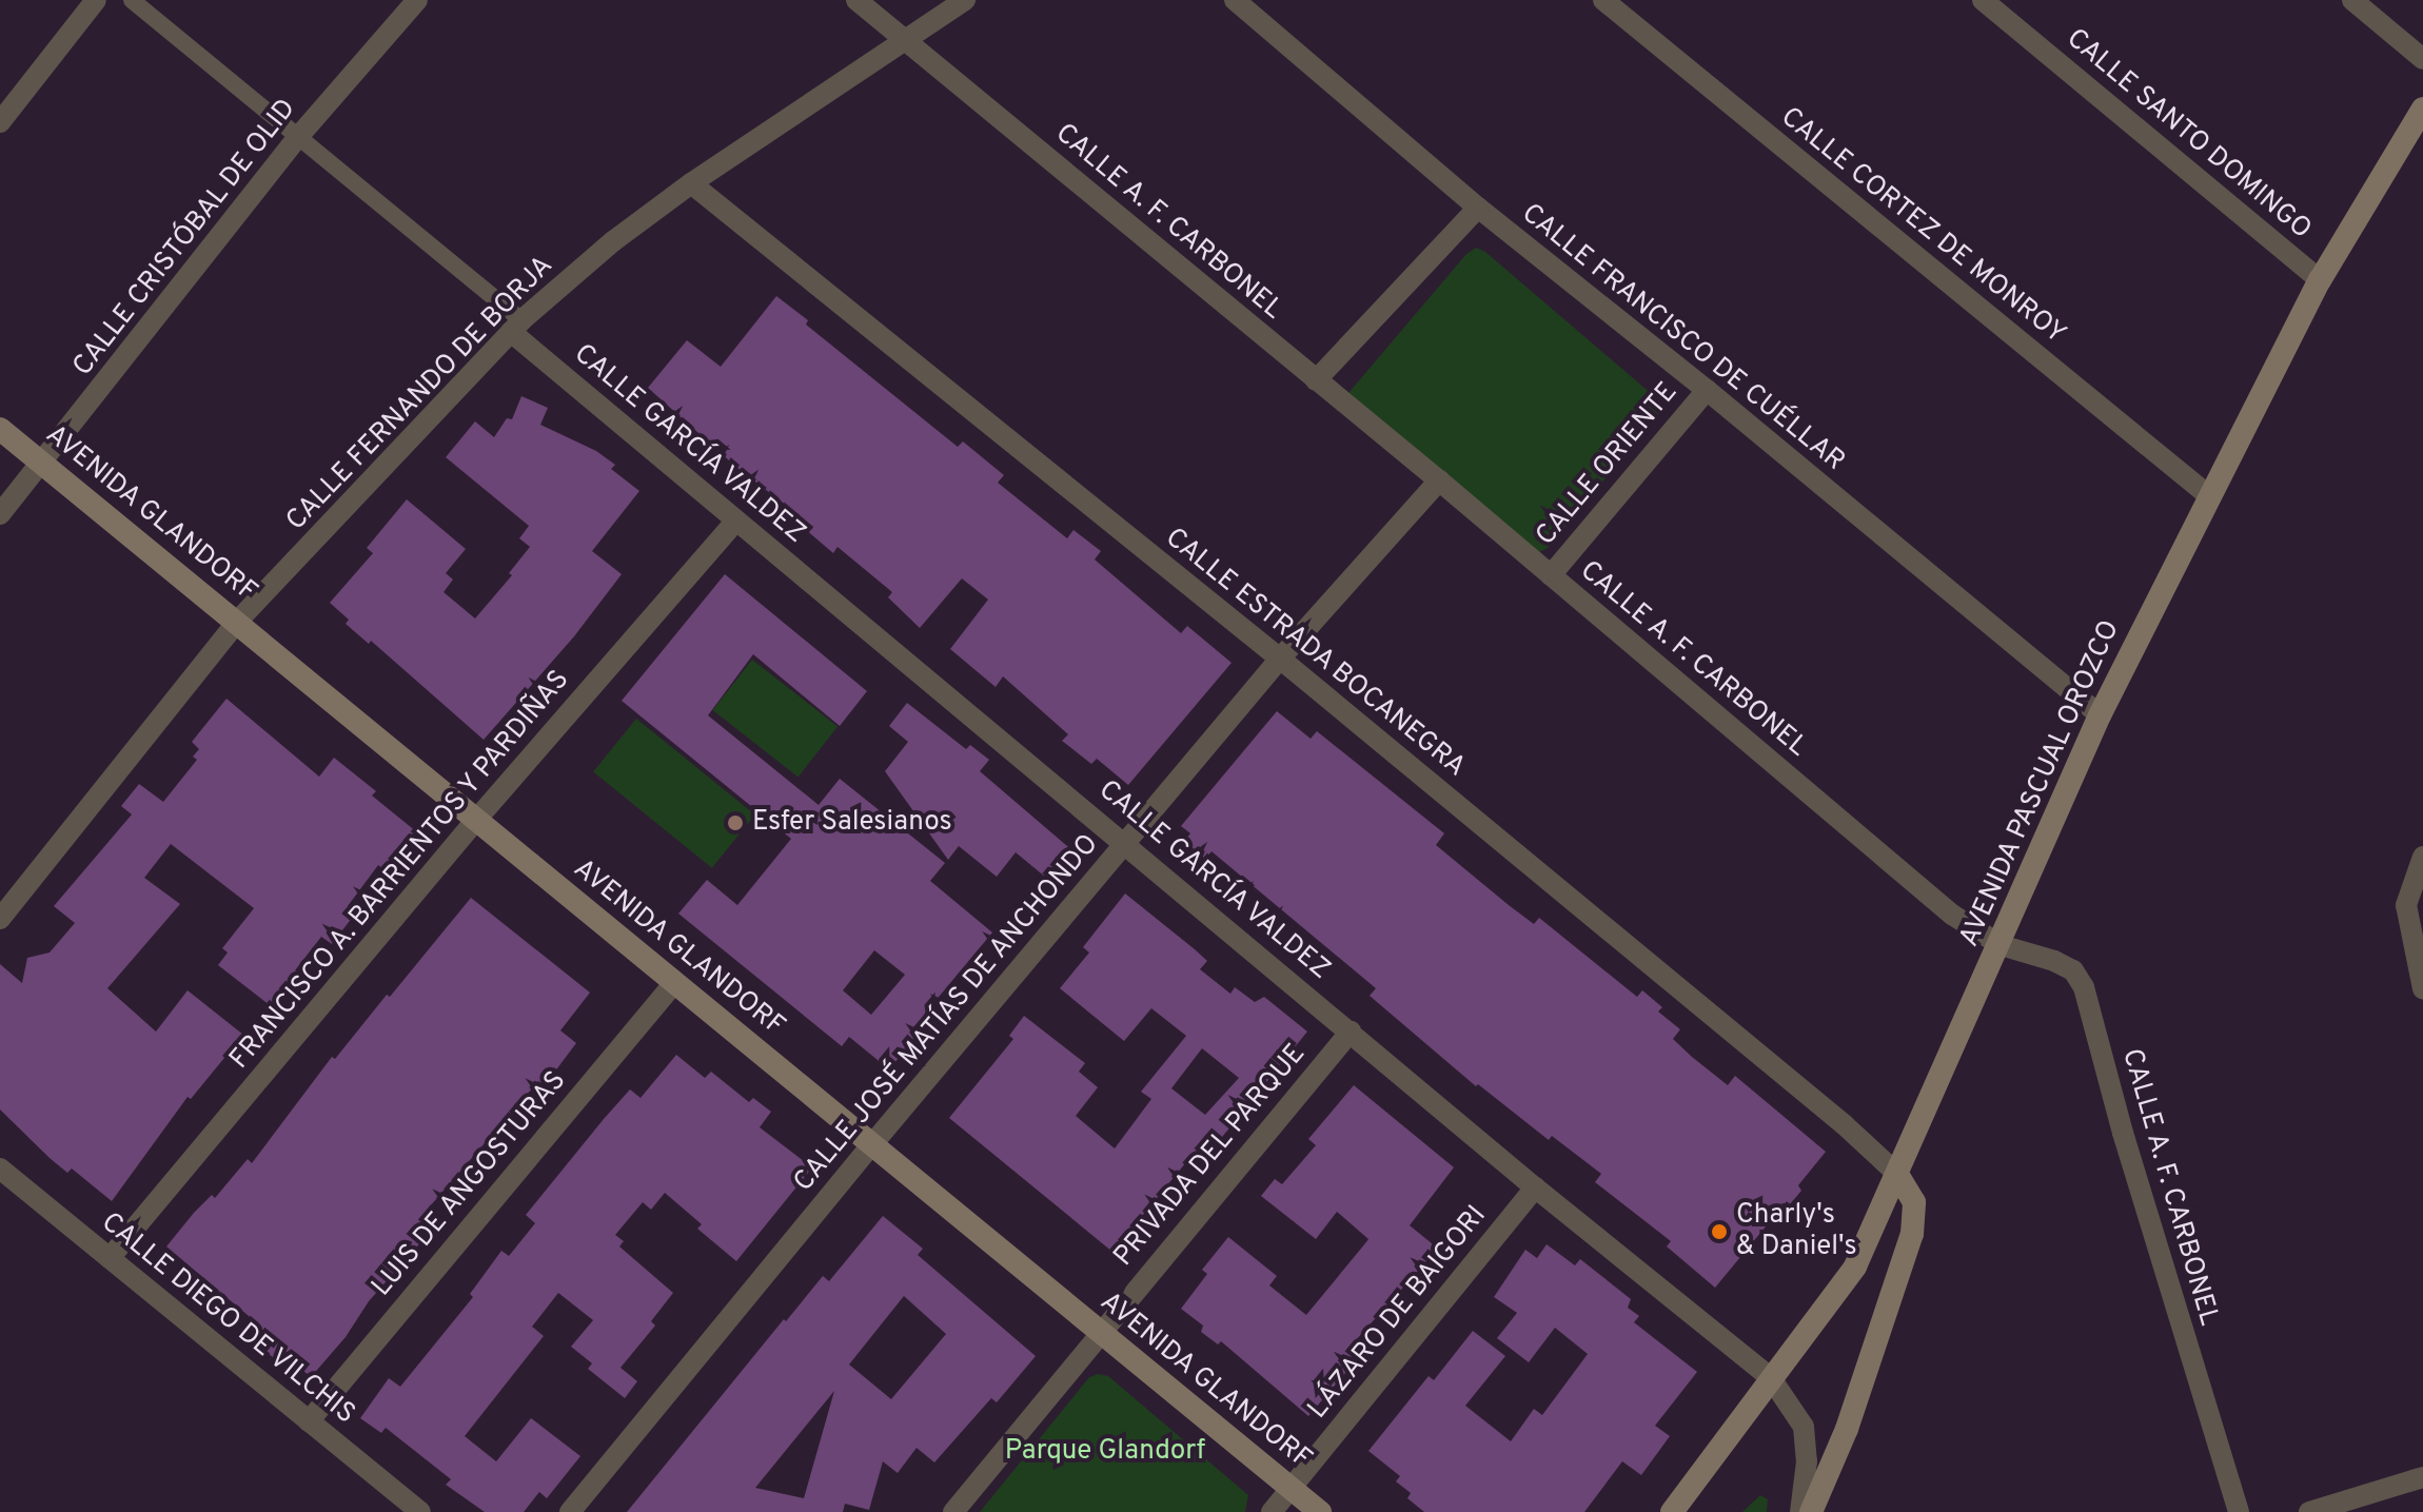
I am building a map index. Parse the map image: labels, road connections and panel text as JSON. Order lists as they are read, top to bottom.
{
  "streets": {
    "main road": ["AVENIDA GLANDORF", "AVENIDA PASCUAL OROZCO"],
    "street": [
      "CALLE SANTO DOMINGO",
      "CALLE A. F. CARBONEL",
      "CALLE CORTEZ DE MONROY",
      "CALLE CRISTÓBAL DE OLID",
      "CALLE FRANCISCO DE CUÉLLAR",
      "CALLE FERNANDO DE BORJA",
      "CALLE GARCÍA VALDEZ",
      "CALLE ORIENTE",
      "CALLE ESTRADA BOCANEGRA",
      "FRANCISCO A. BARRIENTOS Y PARDIÑAS",
      "CALLE JOSÉ MATÍAS DE ANCHONDO",
      "PRIVADA DEL PARQUE",
      "LUIS DE ANGOSTURAS",
      "LÁZARO DE BAIGORI",
      "CALLE DIEGO DE VILCHIS"
    ]
  },
  "crossings": [
    ["CALLE SANTO DOMINGO", "AVENIDA PASCUAL OROZCO"],
    ["CALLE A. F. CARBONEL", "CALLE FERNANDO DE BORJA"],
    ["CALLE A. F. CARBONEL", "CALLE ORIENTE"],
    ["CALLE A. F. CARBONEL", "AVENIDA PASCUAL OROZCO"],
    ["CALLE A. F. CARBONEL", "CALLE JOSÉ MATÍAS DE ANCHONDO"],
    ["CALLE CORTEZ DE MONROY", "AVENIDA PASCUAL OROZCO"],
    ["CALLE CRISTÓBAL DE OLID", "CALLE GARCÍA VALDEZ"],
    ["CALLE CRISTÓBAL DE OLID", "AVENIDA GLANDORF"],
    ["CALLE FRANCISCO DE CUÉLLAR", "CALLE ORIENTE"],
    ["CALLE FRANCISCO DE CUÉLLAR", "AVENIDA PASCUAL OROZCO"],
    ["CALLE FERNANDO DE BORJA", "CALLE GARCÍA VALDEZ"],
    ["CALLE FERNANDO DE BORJA", "AVENIDA GLANDORF"],
    ["CALLE FERNANDO DE BORJA", "CALLE ESTRADA BOCANEGRA"],
    ["CALLE GARCÍA VALDEZ", "AVENIDA PASCUAL OROZCO"],
    ["CALLE GARCÍA VALDEZ", "FRANCISCO A. BARRIENTOS Y PARDIÑAS"],
    ["CALLE GARCÍA VALDEZ", "CALLE JOSÉ MATÍAS DE ANCHONDO"],
    ["CALLE GARCÍA VALDEZ", "PRIVADA DEL PARQUE"],
    ["CALLE GARCÍA VALDEZ", "LÁZARO DE BAIGORI"],
    ["AVENIDA GLANDORF", "FRANCISCO A. BARRIENTOS Y PARDIÑAS"],
    ["AVENIDA GLANDORF", "CALLE JOSÉ MATÍAS DE ANCHONDO"],
    ["AVENIDA GLANDORF", "PRIVADA DEL PARQUE"],
    ["AVENIDA GLANDORF", "LUIS DE ANGOSTURAS"],
    ["AVENIDA GLANDORF", "LÁZARO DE BAIGORI"],
    ["CALLE ESTRADA BOCANEGRA", "AVENIDA PASCUAL OROZCO"],
    ["CALLE ESTRADA BOCANEGRA", "CALLE JOSÉ MATÍAS DE ANCHONDO"],
    ["FRANCISCO A. BARRIENTOS Y PARDIÑAS", "CALLE DIEGO DE VILCHIS"],
    ["LUIS DE ANGOSTURAS", "CALLE DIEGO DE VILCHIS"]
  ],
  "parks": ["Parque Glandorf"],
  "places": ["Esfer Salesianos", "Charly's & Daniel's"]
}
